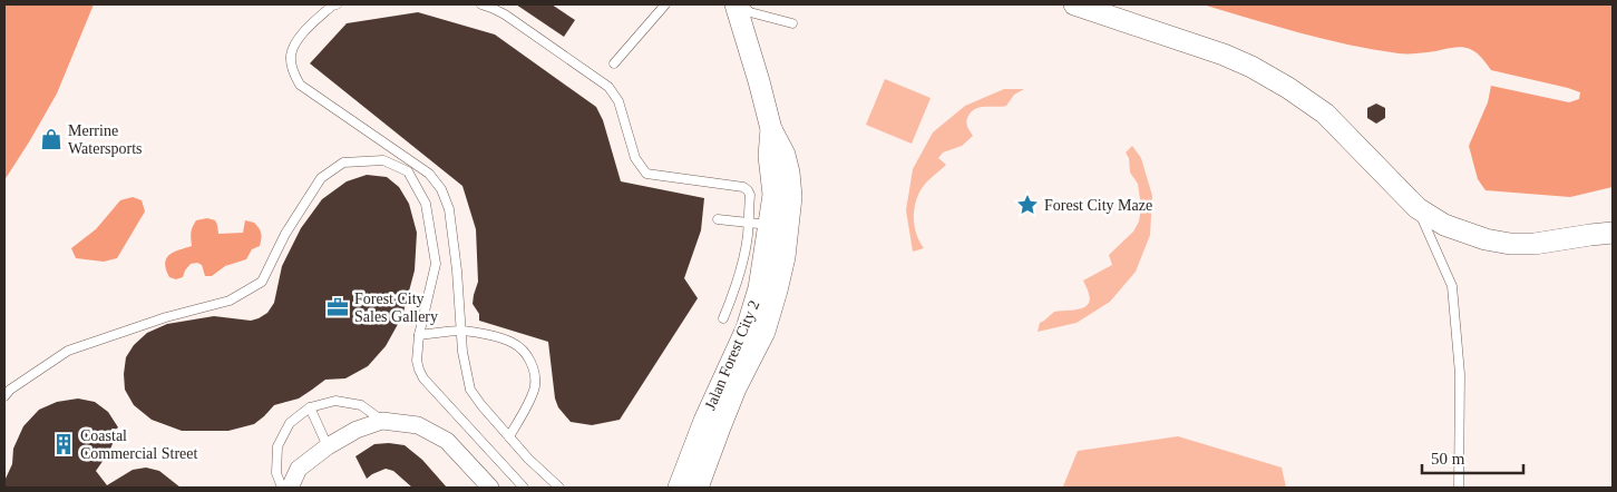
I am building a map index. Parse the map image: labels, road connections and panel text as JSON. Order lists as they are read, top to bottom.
{
  "streets": {
    "street": ["Jalan Forest City 2"]
  },
  "places": {
    "shop": ["Merrine Watersports"],
    "place": ["Forest City Maze"],
    "office": ["Forest City Sales Gallery"],
    "building": ["Coastal Commercial Street"]
  },
  "scale_bar": "50 m"
}
